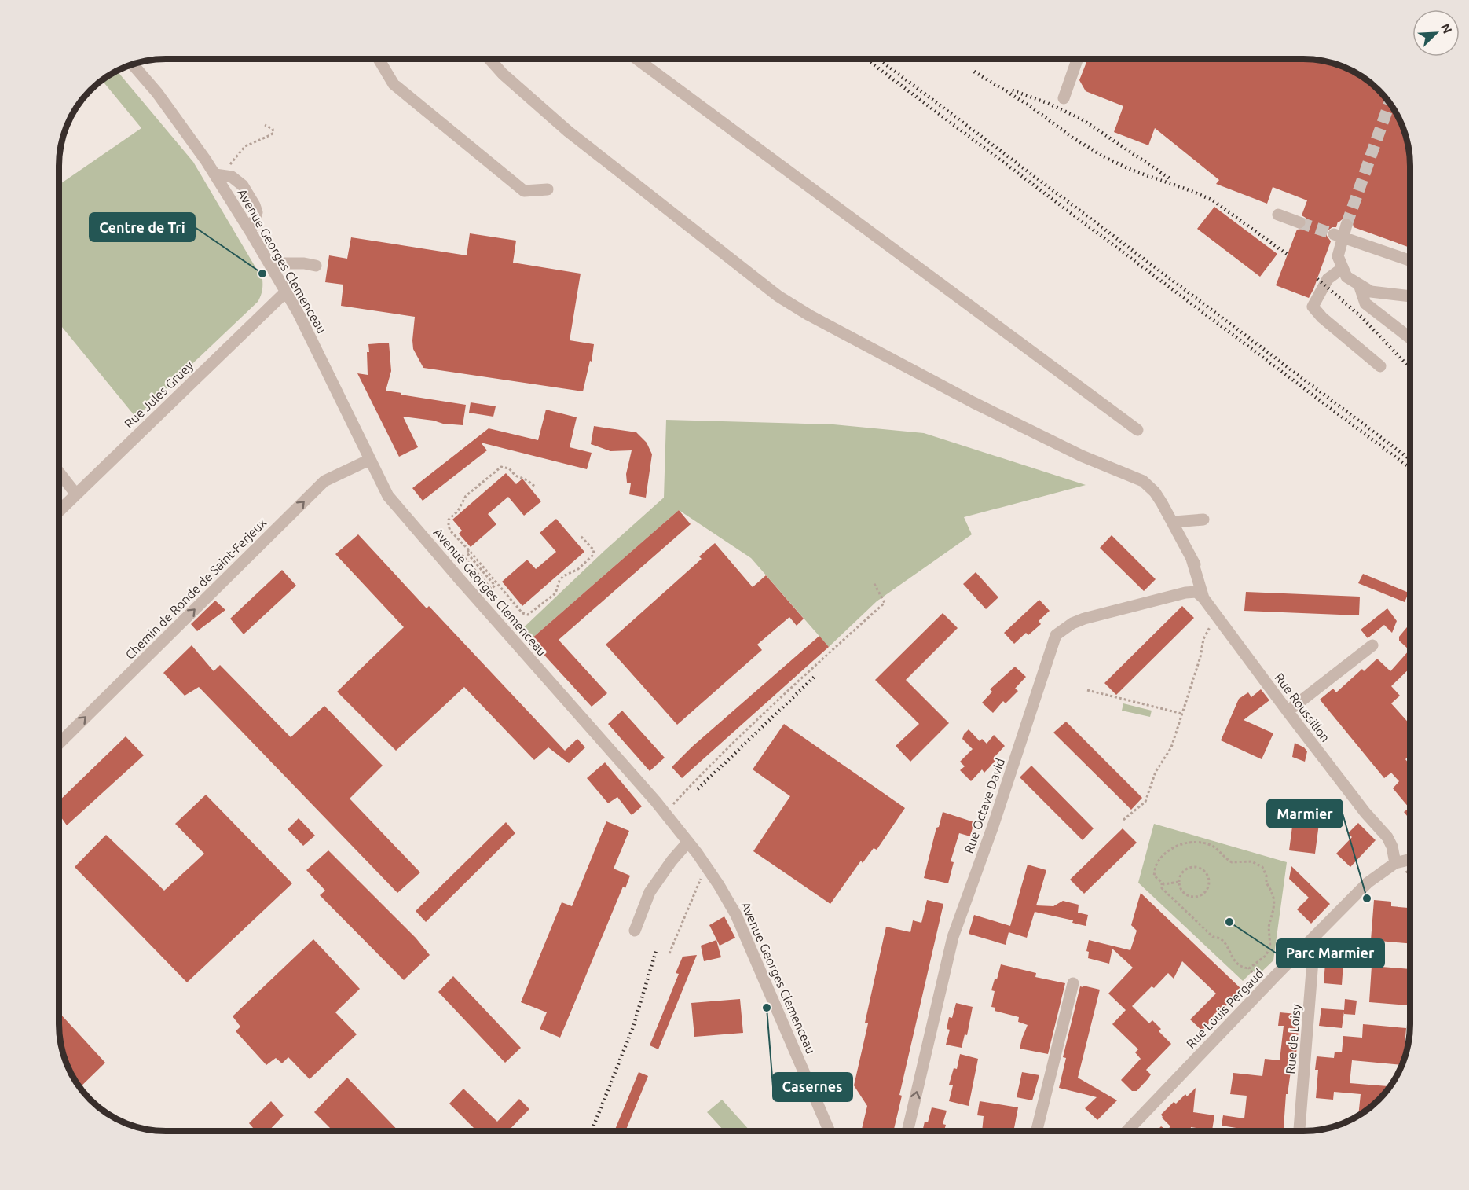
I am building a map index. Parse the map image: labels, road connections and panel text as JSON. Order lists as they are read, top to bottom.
{
  "streets": {
    "street": [
      "Avenue Georges Clemenceau",
      "Rue Jules Gruey",
      "Chemin de Ronde de Saint-Ferjeux",
      "Rue Roussillon",
      "Rue Octave David",
      "Rue Louis Pergaud",
      "Rue de Loisy"
    ]
  },
  "crossings": [
    ["Avenue Georges Clemenceau", "Rue Jules Gruey"],
    ["Avenue Georges Clemenceau", "Chemin de Ronde de Saint-Ferjeux"],
    ["Rue Roussillon", "Rue Octave David"],
    ["Rue Roussillon", "Rue Louis Pergaud"],
    ["Rue Louis Pergaud", "Rue de Loisy"]
  ],
  "one_way": ["Chemin de Ronde de Saint-Ferjeux", "Rue Octave David"],
  "places": [
    "Centre de Tri",
    "Marmier",
    "Parc Marmier",
    "Casernes"
  ],
  "north": "top right"
}
